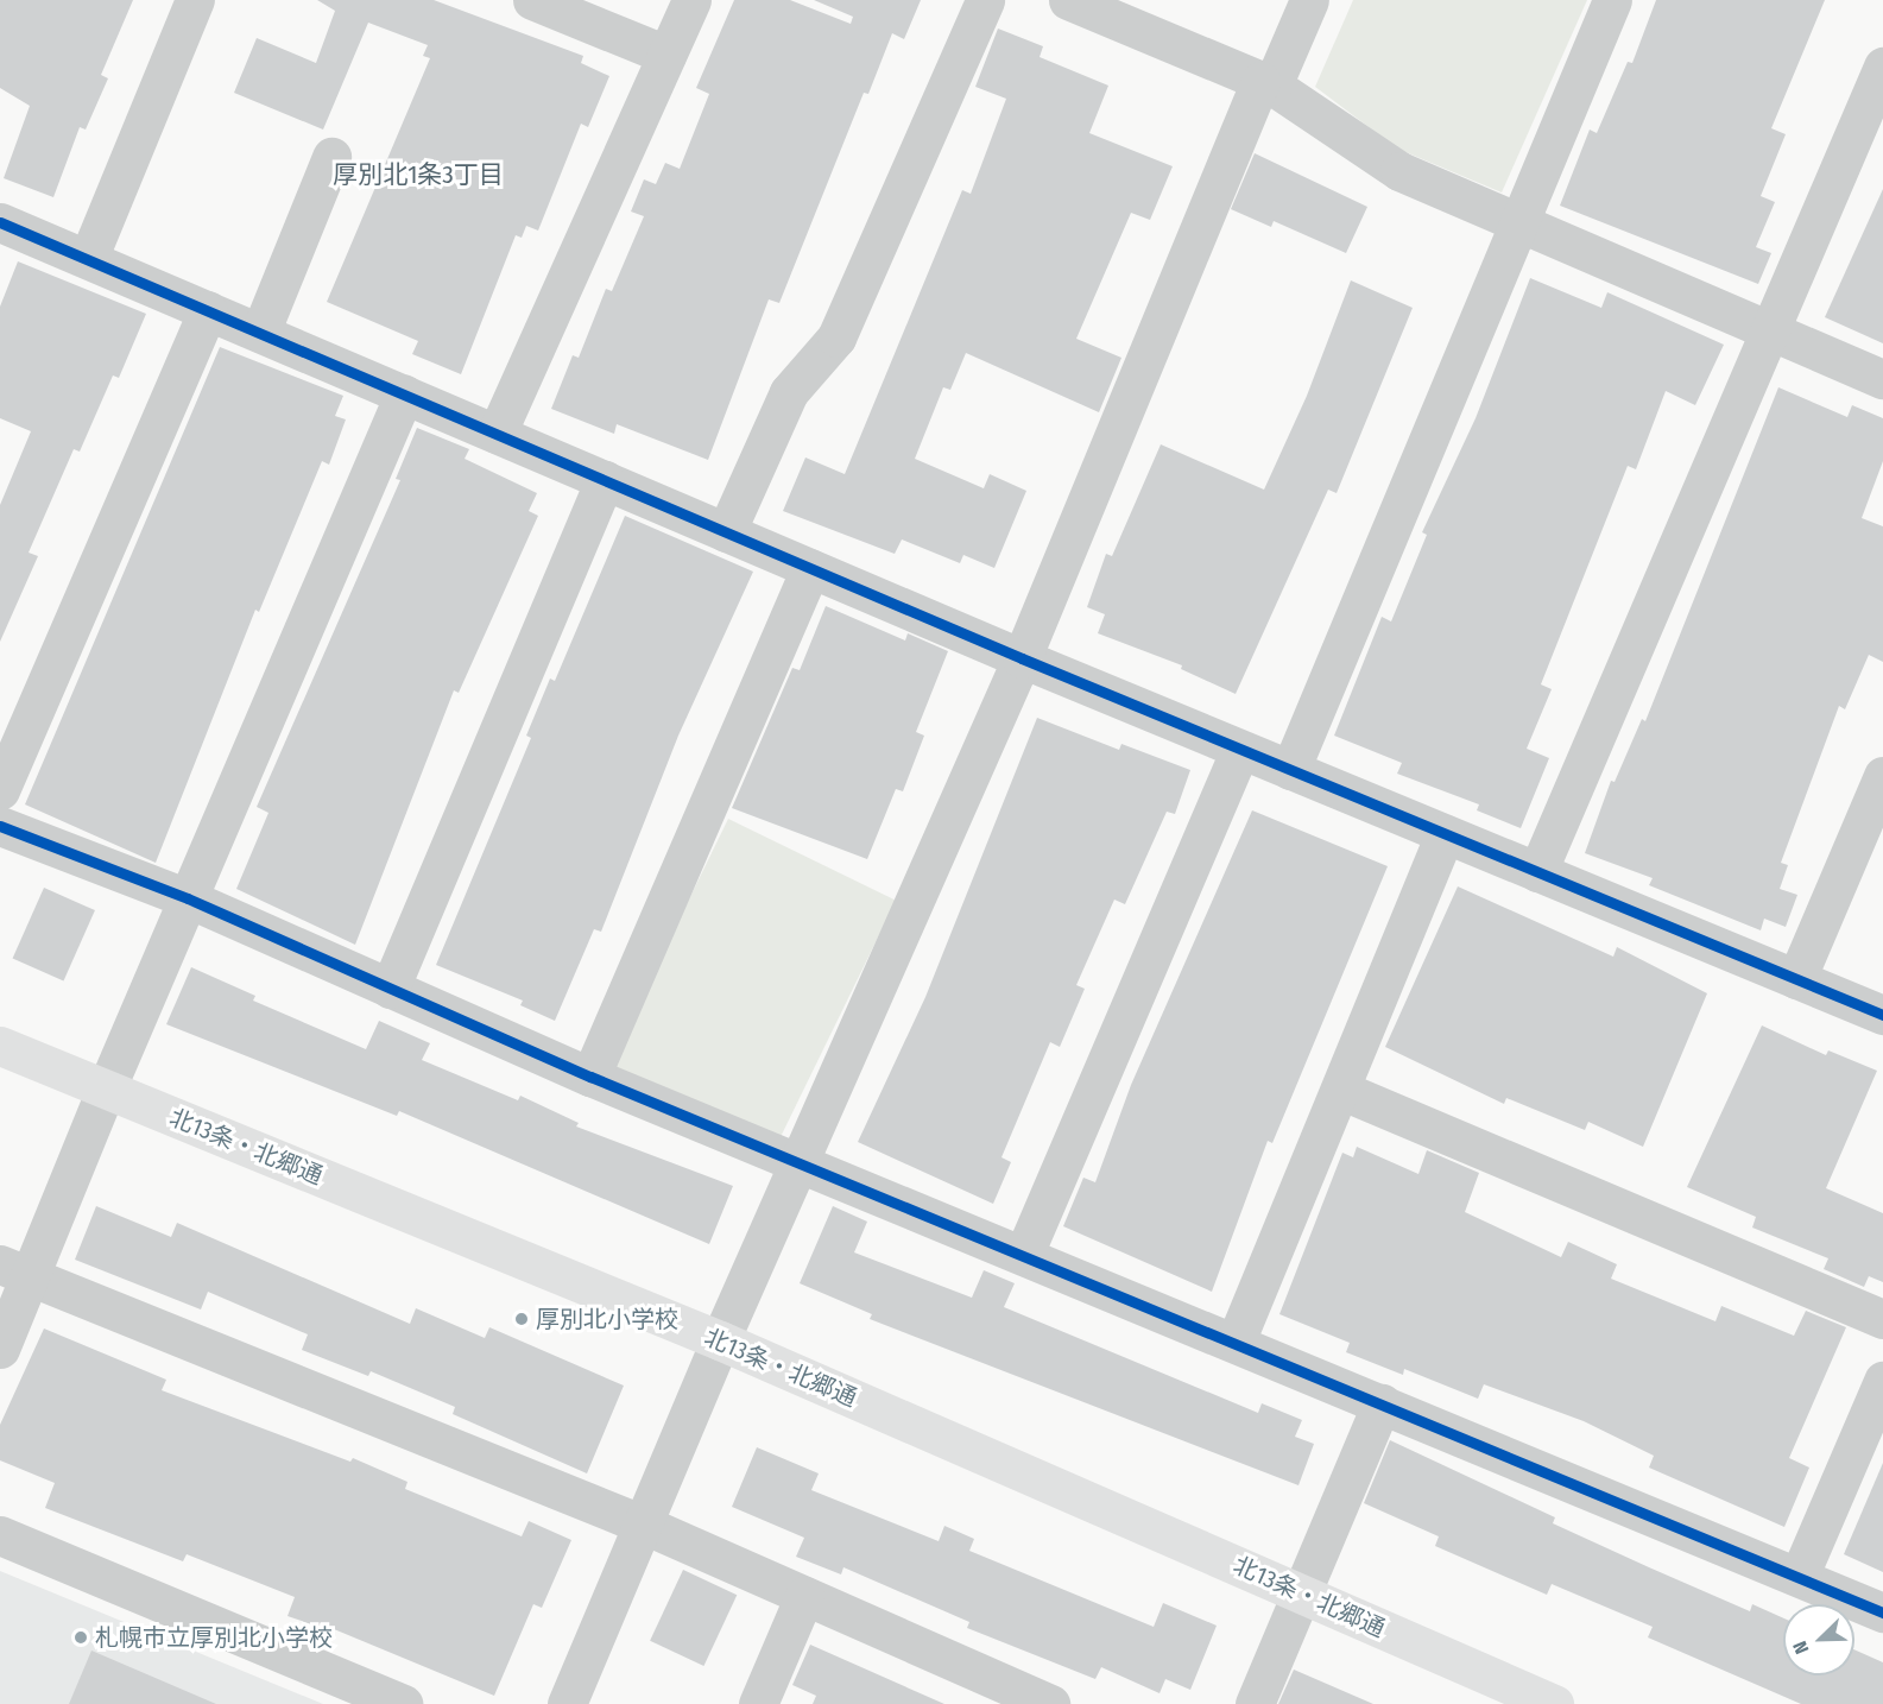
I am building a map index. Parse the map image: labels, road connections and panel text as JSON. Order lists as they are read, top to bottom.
{
  "streets": {
    "main road": ["北13条・北郷通"]
  },
  "districts": ["厚別北1条3丁目"],
  "places": ["厚別北小学校", "札幌市立厚別北小学校"],
  "north": "bottom left"
}
